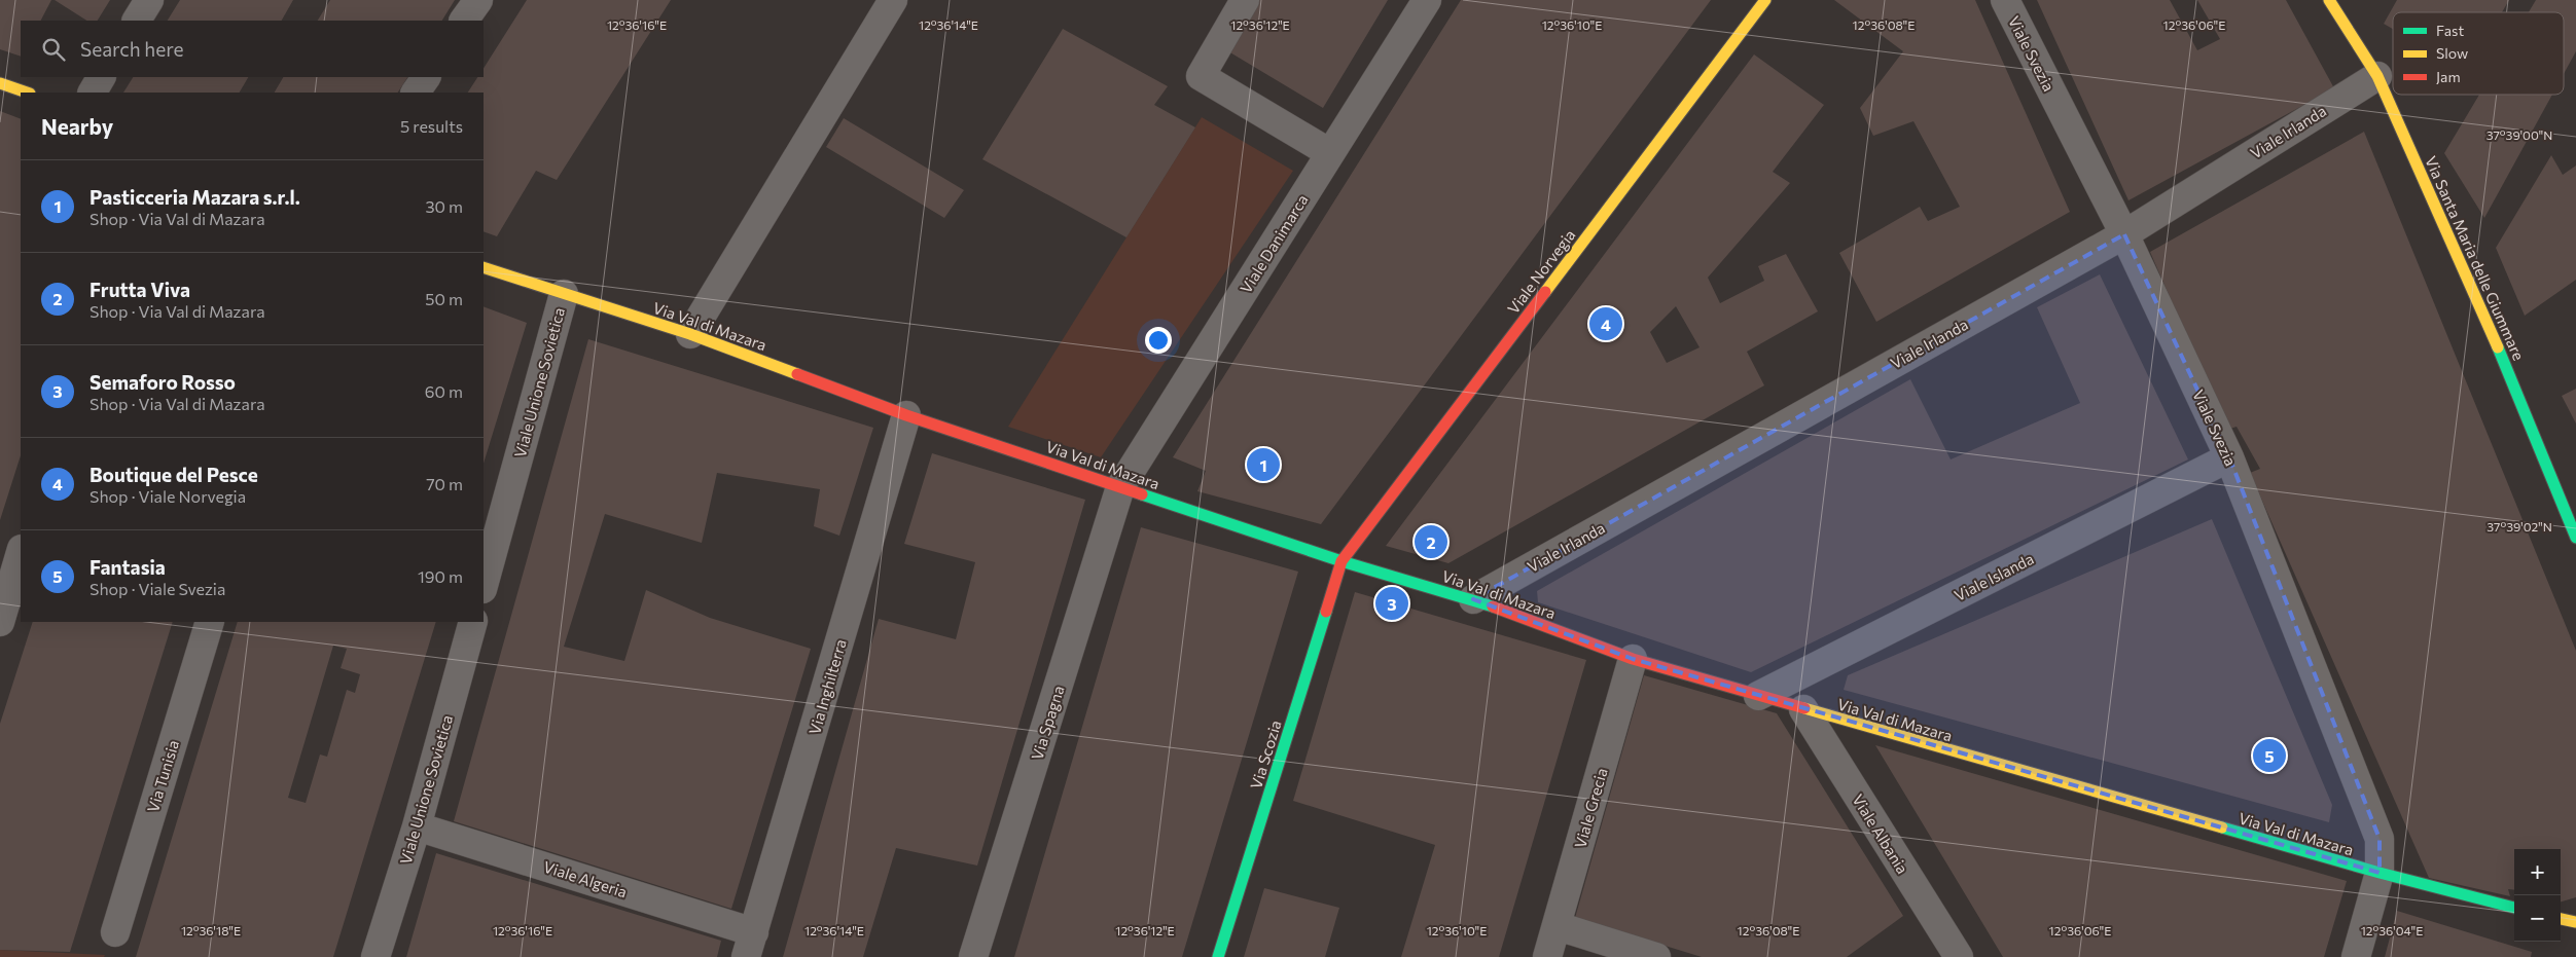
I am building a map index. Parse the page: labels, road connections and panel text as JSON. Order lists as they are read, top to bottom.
{
  "streets": {
    "street": [
      "Viale Svezia",
      "Viale Irlanda",
      "Viale Danimarca",
      "Via Santa Maria delle Giummare",
      "Viale Norvegia",
      "Via Val di Mazara",
      "Viale Unione Sovietica",
      "Viale Islanda",
      "Via Inghilterra",
      "Via Spagna",
      "Via Scozia",
      "Via Tunisia",
      "Viale Grecia",
      "Viale Albania",
      "Viale Algeria"
    ]
  },
  "crossings": [
    ["Viale Svezia", "Viale Irlanda"],
    ["Viale Svezia", "Via Val di Mazara"],
    ["Viale Svezia", "Viale Islanda"],
    ["Viale Irlanda", "Via Santa Maria delle Giummare"],
    ["Viale Irlanda", "Via Val di Mazara"],
    ["Viale Danimarca", "Via Val di Mazara"],
    ["Viale Danimarca", "Via Spagna"],
    ["Viale Norvegia", "Via Val di Mazara"],
    ["Viale Norvegia", "Via Scozia"],
    ["Via Val di Mazara", "Viale Unione Sovietica"],
    ["Via Val di Mazara", "Viale Islanda"],
    ["Via Val di Mazara", "Via Inghilterra"],
    ["Via Val di Mazara", "Via Spagna"],
    ["Via Val di Mazara", "Via Scozia"],
    ["Via Val di Mazara", "Viale Grecia"],
    ["Via Val di Mazara", "Viale Albania"],
    ["Viale Unione Sovietica", "Viale Algeria"],
    ["Via Inghilterra", "Viale Algeria"]
  ],
  "legend": ["Fast", "Slow", "Jam"],
  "page": {
    "search": "Search here",
    "heading": ["Nearby", "5 results"],
    "list": [
      {
        "mark": "1",
        "name": "Pasticceria Mazara s.r.l.",
        "note": "Shop · Via Val di Mazara",
        "value": "30 m"
      },
      {
        "mark": "2",
        "name": "Frutta Viva",
        "note": "Shop · Via Val di Mazara",
        "value": "50 m"
      },
      {
        "mark": "3",
        "name": "Semaforo Rosso",
        "note": "Shop · Via Val di Mazara",
        "value": "60 m"
      },
      {
        "mark": "4",
        "name": "Boutique del Pesce",
        "note": "Shop · Viale Norvegia",
        "value": "70 m"
      },
      {
        "mark": "5",
        "name": "Fantasia",
        "note": "Shop · Viale Svezia",
        "value": "190 m"
      }
    ],
    "pins": [
      "4",
      "1",
      "2",
      "3",
      "5"
    ],
    "map_buttons": ["+", "−"]
  },
  "coordinates": [
    "12°36'16\"E",
    "12°36'14\"E",
    "12°36'12\"E",
    "12°36'10\"E",
    "12°36'08\"E",
    "12°36'06\"E",
    "37°39'00\"N",
    "37°39'02\"N",
    "12°36'18\"E",
    "12°36'04\"E"
  ]
}
